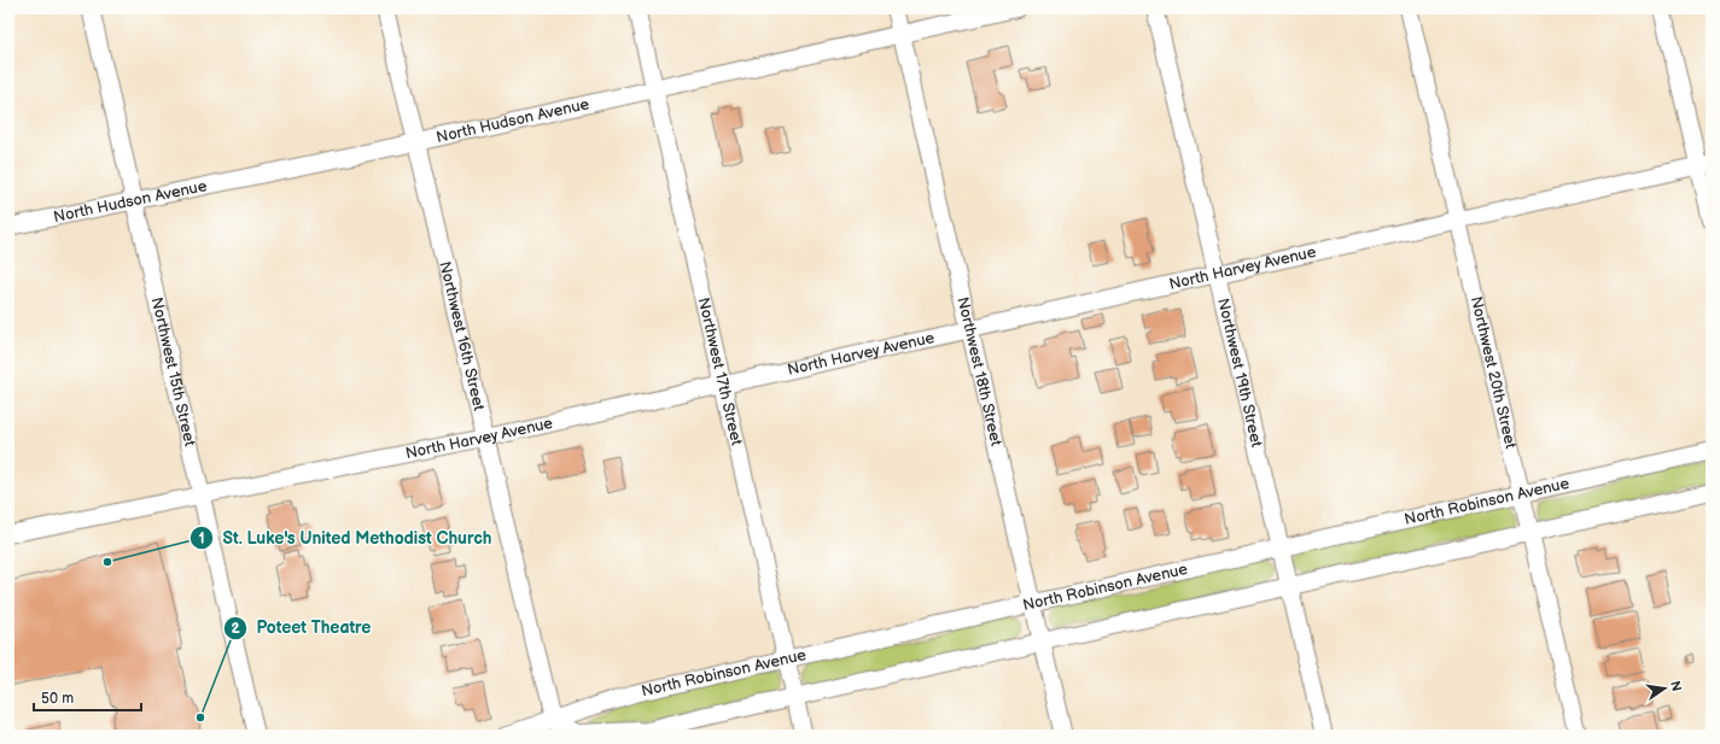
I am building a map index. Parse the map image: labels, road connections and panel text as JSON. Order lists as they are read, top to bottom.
{
  "streets": {
    "street": [
      "North Hudson Avenue",
      "North Harvey Avenue",
      "Northwest 16th Street",
      "Northwest 15th Street",
      "Northwest 17th Street",
      "Northwest 18th Street",
      "Northwest 19th Street",
      "Northwest 20th Street",
      "North Robinson Avenue"
    ]
  },
  "crossings": [
    ["North Hudson Avenue", "Northwest 16th Street"],
    ["North Hudson Avenue", "Northwest 15th Street"],
    ["North Hudson Avenue", "Northwest 17th Street"],
    ["North Hudson Avenue", "Northwest 18th Street"],
    ["North Harvey Avenue", "Northwest 16th Street"],
    ["North Harvey Avenue", "Northwest 15th Street"],
    ["North Harvey Avenue", "Northwest 17th Street"],
    ["North Harvey Avenue", "Northwest 18th Street"],
    ["North Harvey Avenue", "Northwest 19th Street"],
    ["North Harvey Avenue", "Northwest 20th Street"],
    ["Northwest 16th Street", "North Robinson Avenue"],
    ["Northwest 17th Street", "North Robinson Avenue"],
    ["Northwest 18th Street", "North Robinson Avenue"],
    ["Northwest 19th Street", "North Robinson Avenue"],
    ["Northwest 20th Street", "North Robinson Avenue"]
  ],
  "places": ["St. Luke's United Methodist Church", "Poteet Theatre"],
  "scale_bar": "50 m",
  "north": "right"
}
